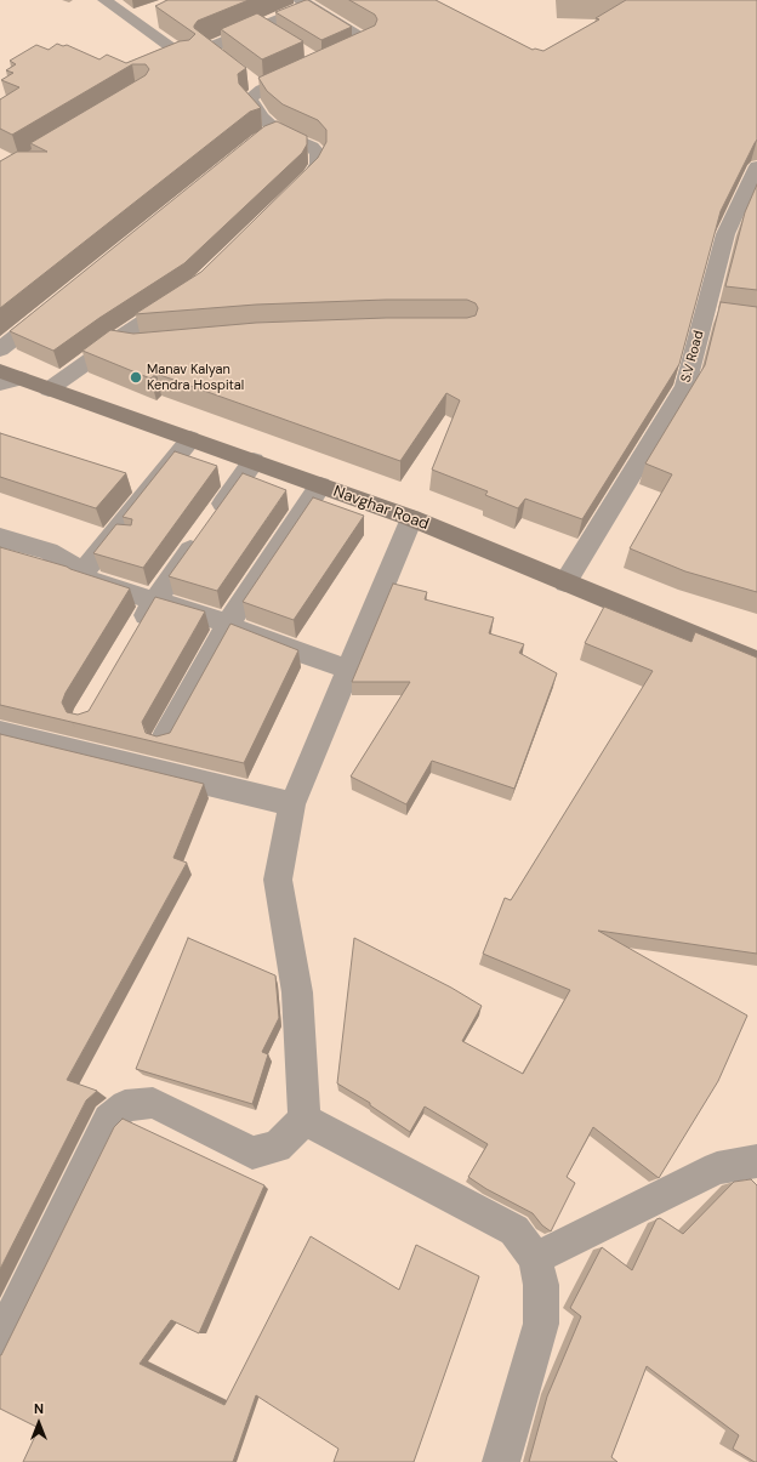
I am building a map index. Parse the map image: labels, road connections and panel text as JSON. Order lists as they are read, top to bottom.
{
  "streets": {
    "main road": ["Navghar Road"],
    "street": ["S.V Road"]
  },
  "crossings": [
    ["S.V Road", "Navghar Road"]
  ],
  "places": ["Manav Kalyan Kendra Hospital"],
  "north": "top"
}
